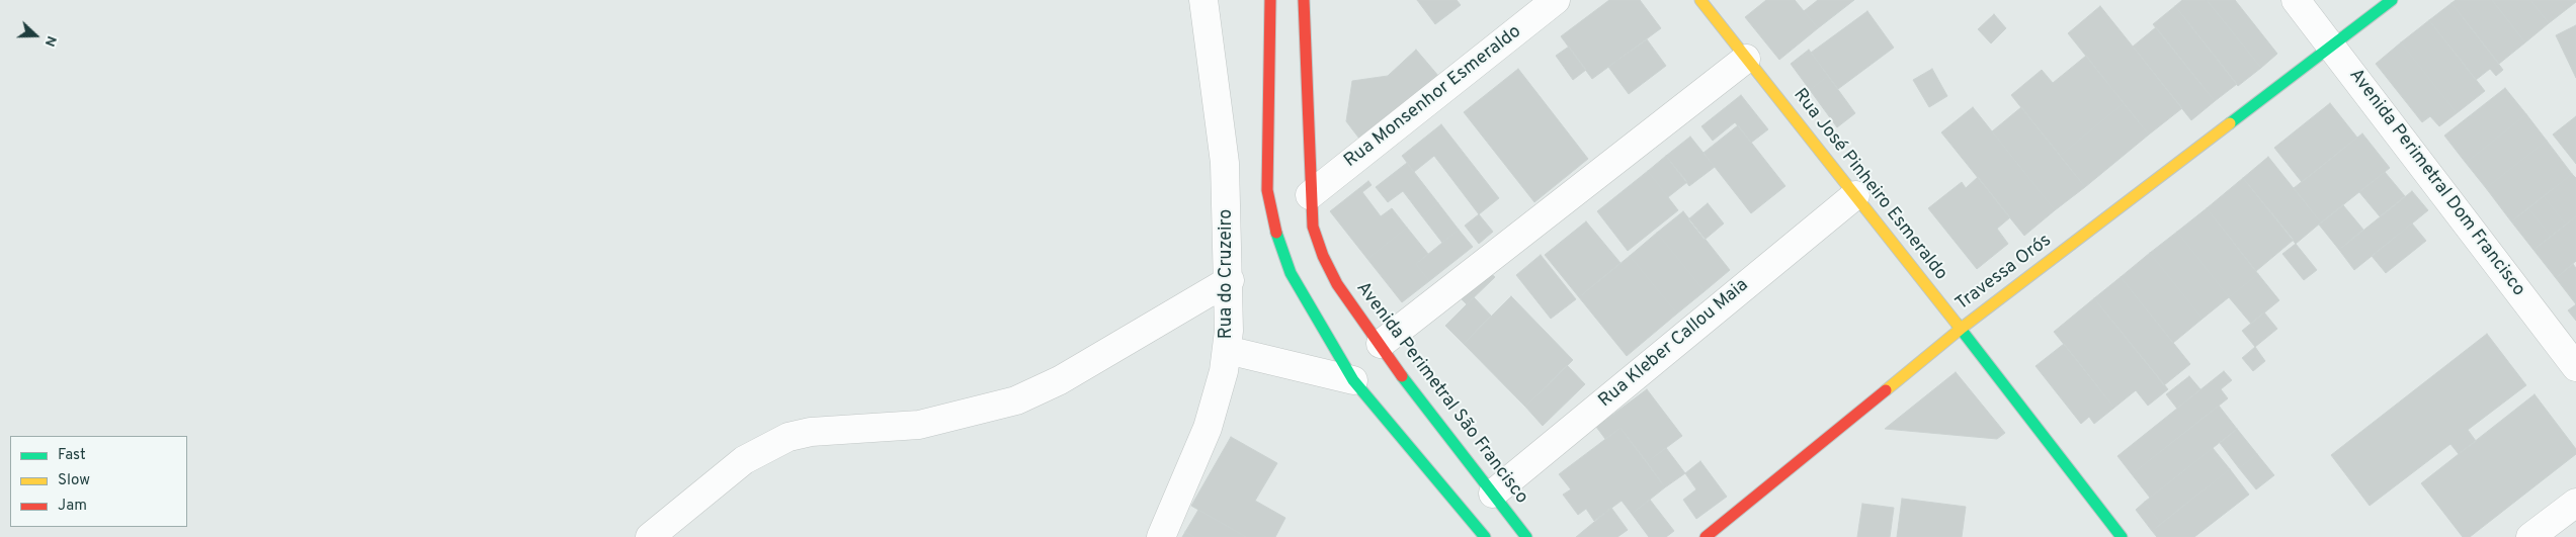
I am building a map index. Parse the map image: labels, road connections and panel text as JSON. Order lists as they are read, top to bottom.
{
  "streets": {
    "street": [
      "Rua Monsenhor Esmeraldo",
      "Avenida Perimetral Dom Francisco",
      "Rua José Pinheiro Esmeraldo",
      "Travessa Orós",
      "Rua do Cruzeiro",
      "Rua Kleber Callou Maia",
      "Avenida Perimetral São Francisco"
    ]
  },
  "crossings": [
    ["Rua Monsenhor Esmeraldo", "Avenida Perimetral São Francisco"],
    ["Avenida Perimetral Dom Francisco", "Travessa Orós"],
    ["Rua José Pinheiro Esmeraldo", "Travessa Orós"],
    ["Rua José Pinheiro Esmeraldo", "Rua Kleber Callou Maia"],
    ["Rua Kleber Callou Maia", "Avenida Perimetral São Francisco"]
  ],
  "legend": ["Fast", "Slow", "Jam"],
  "north": "right"
}
